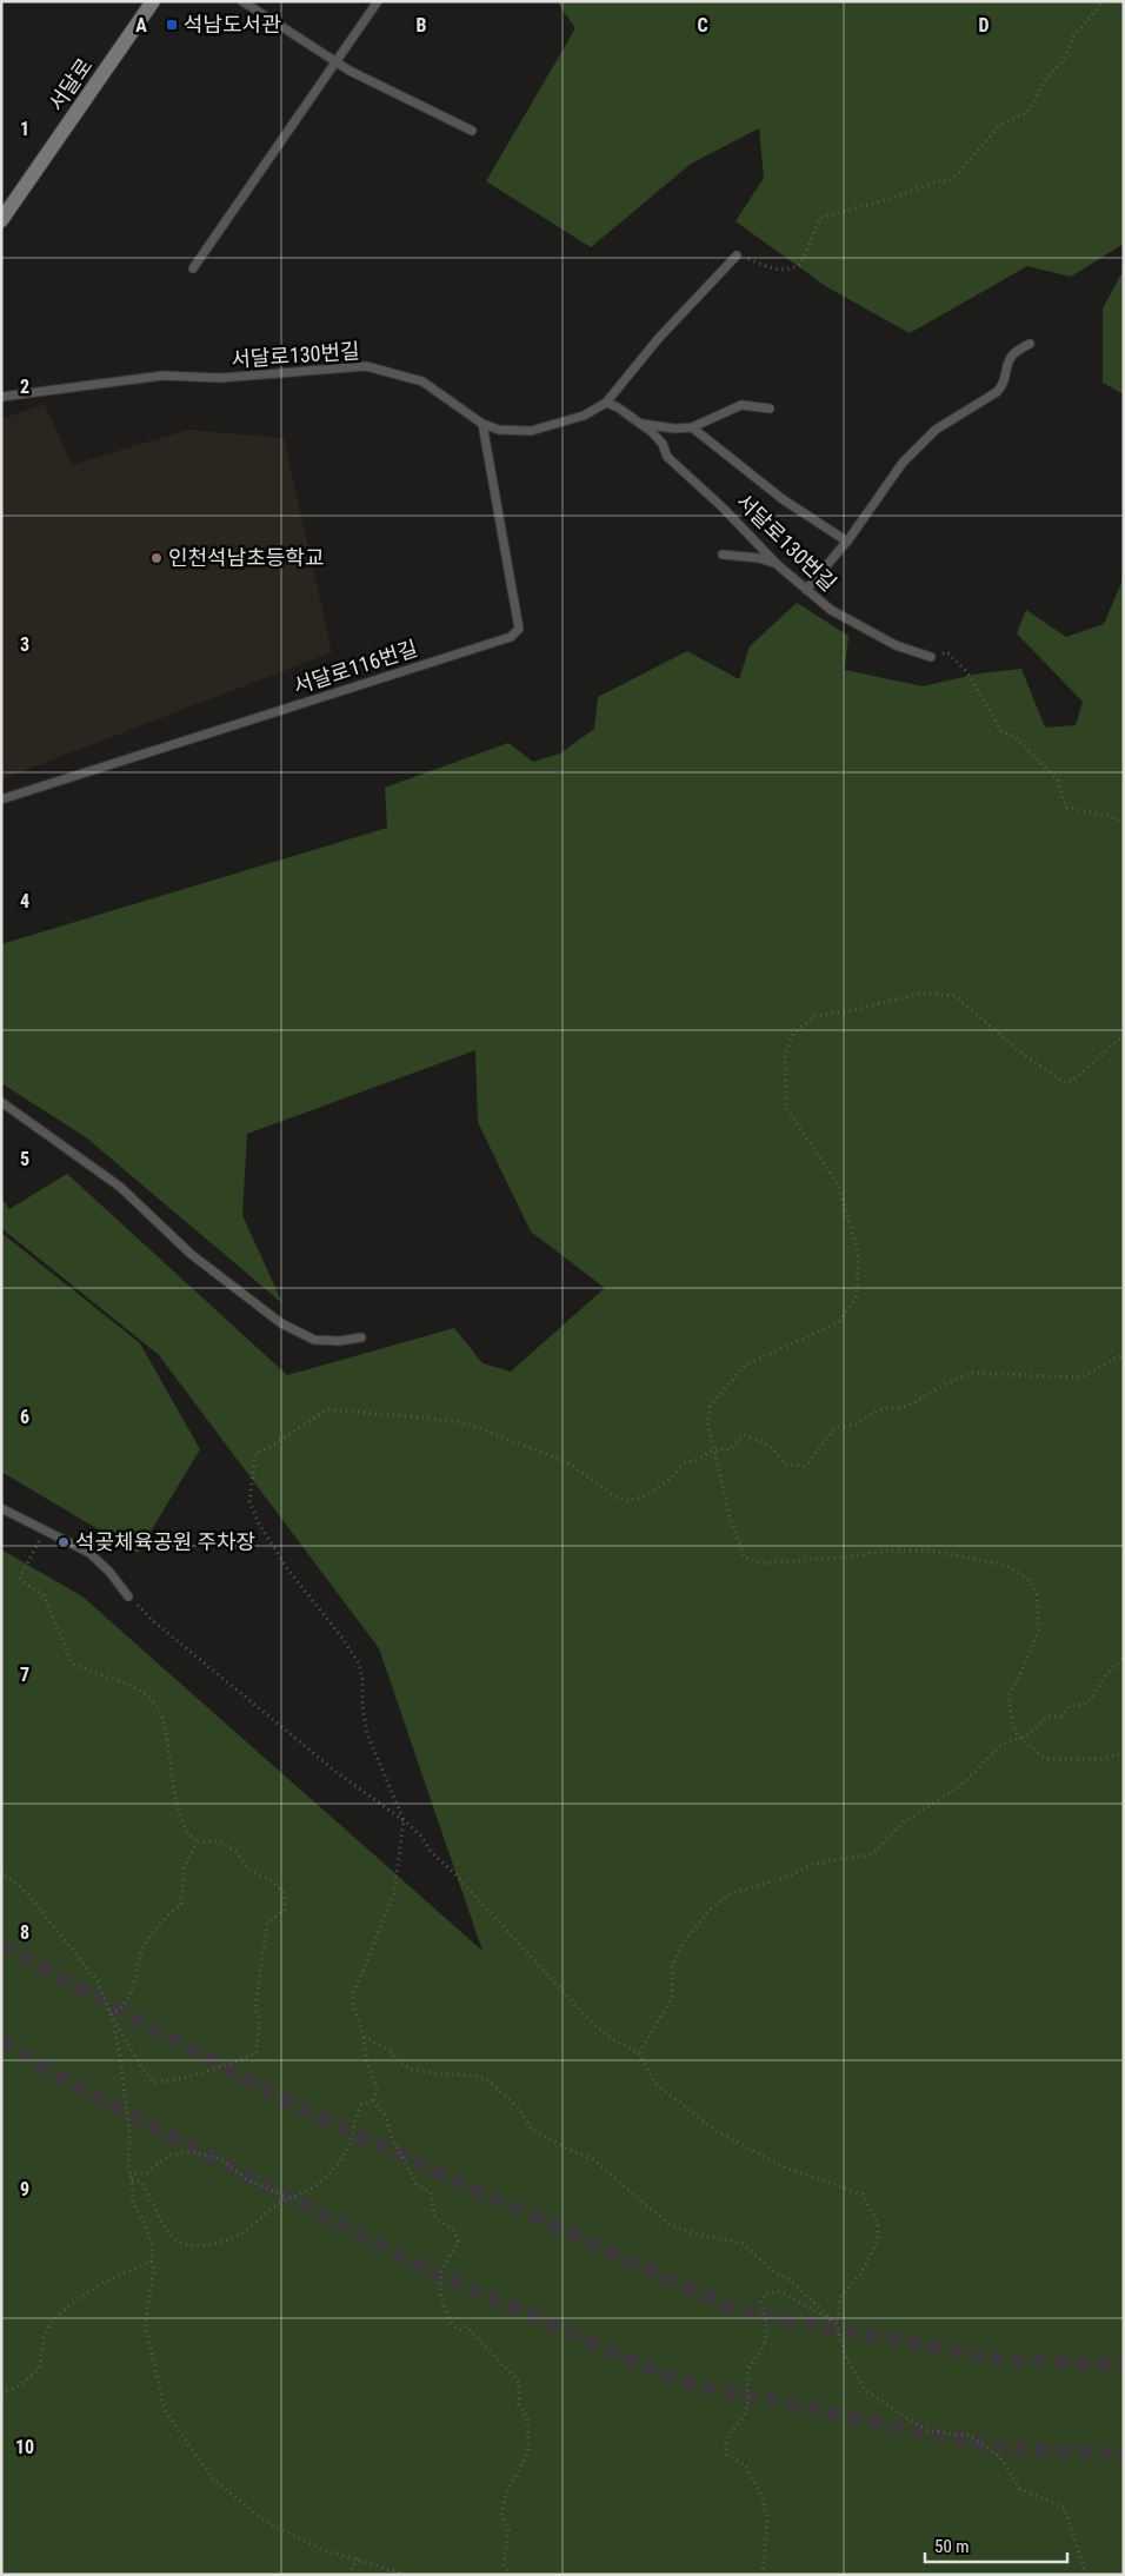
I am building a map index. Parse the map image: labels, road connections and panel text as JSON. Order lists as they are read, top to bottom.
{
  "streets": {
    "street": ["서달로"],
    "lane": ["서달로130번길", "서달로116번길"]
  },
  "crossings": [
    ["서달로130번길", "서달로116번길"]
  ],
  "places": {
    "transit": ["석남도서관"],
    "other": ["인천석남초등학교", "석곶체육공원 주차장"]
  },
  "scale_bar": "50 m",
  "grid": {
    "columns": [
      "A",
      "B",
      "C",
      "D"
    ],
    "rows": [
      "1",
      "2",
      "3",
      "4",
      "5",
      "6",
      "7",
      "8",
      "9",
      "10"
    ]
  }
}
